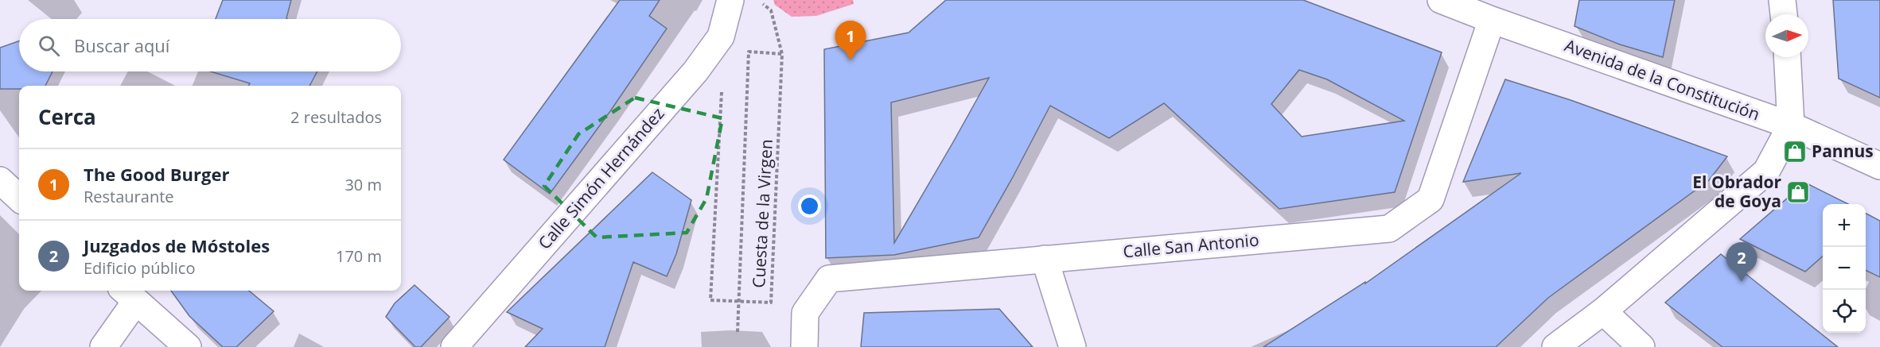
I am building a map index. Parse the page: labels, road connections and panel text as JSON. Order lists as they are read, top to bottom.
{
  "streets": {
    "street": ["Avenida de la Constitución", "Calle Simón Hernández", "Calle San Antonio"],
    "path": ["Cuesta de la Virgen"]
  },
  "crossings": [
    ["Avenida de la Constitución", "Calle San Antonio"],
    ["Calle Simón Hernández", "Cuesta de la Virgen"]
  ],
  "places": {
    "shop": ["Pannus", "El Obrador de Goya"]
  },
  "north": "right",
  "page": {
    "search": "Buscar aquí",
    "pins": ["1", "2"],
    "heading": ["Cerca", "2 resultados"],
    "list": [
      {
        "mark": "1",
        "name": "The Good Burger",
        "note": "Restaurante",
        "value": "30 m"
      },
      {
        "mark": "2",
        "name": "Juzgados de Móstoles",
        "note": "Edificio público",
        "value": "170 m"
      }
    ],
    "map_buttons": ["+", "−"]
  }
}
